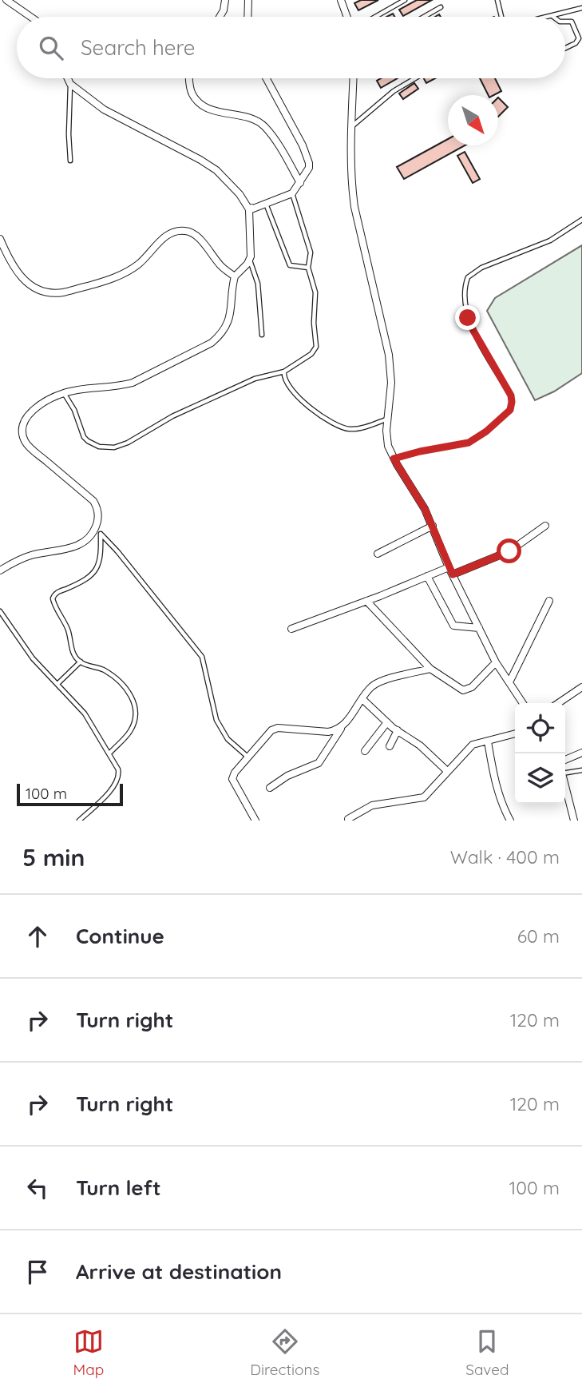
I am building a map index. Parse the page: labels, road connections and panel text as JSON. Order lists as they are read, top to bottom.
{
  "scale_bar": "100 m",
  "north": "bottom right",
  "page": {
    "search": "Search here",
    "scale": "100 m",
    "heading": ["5 min", "Walk · 400 m"],
    "list": [
      ["Continue", "60 m"],
      ["Turn right", "120 m"],
      ["Turn right", "120 m"],
      ["Turn left", "100 m"],
      "Arrive at destination"
    ],
    "nav": ["Map", "Directions", "Saved"]
  }
}
